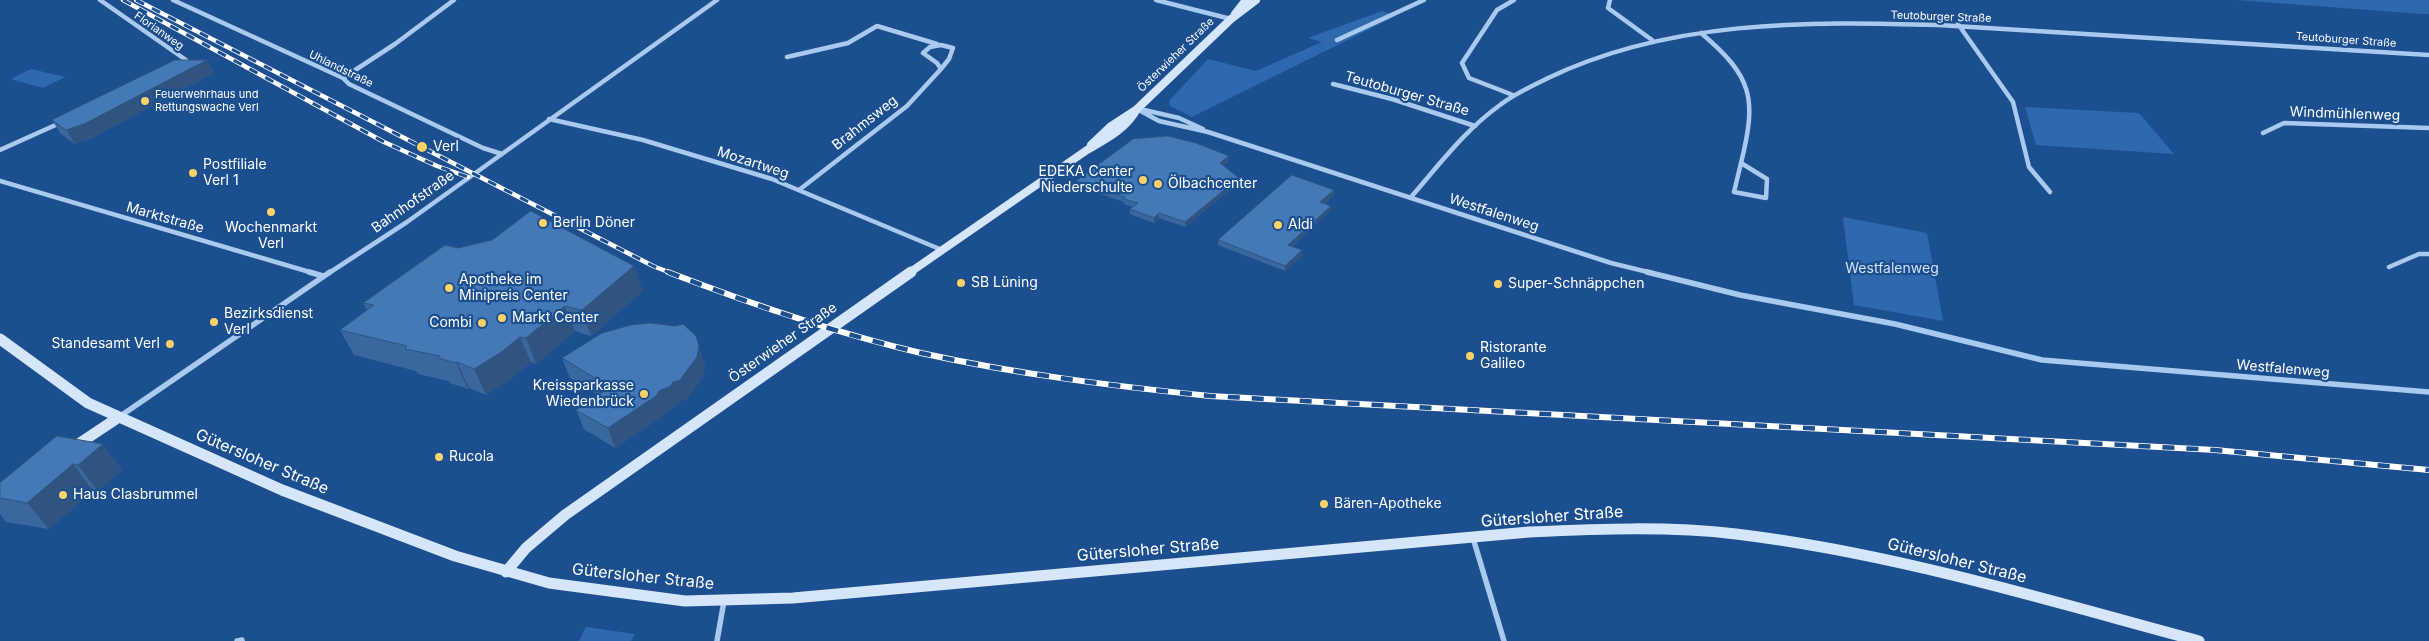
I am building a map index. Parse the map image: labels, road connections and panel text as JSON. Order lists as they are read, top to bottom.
{
  "streets": {
    "main road": ["Österwieher Straße", "Gütersloher Straße"],
    "street": [
      "Teutoburger Straße",
      "Florianweg",
      "Uhlandstraße",
      "Windmühlenweg",
      "Brahmsweg",
      "Mozartweg",
      "Bahnhofstraße",
      "Westfalenweg",
      "Marktstraße"
    ]
  },
  "crossings": [
    ["Teutoburger Straße", "Westfalenweg"],
    ["Österwieher Straße", "Mozartweg"],
    ["Österwieher Straße", "Westfalenweg"],
    ["Österwieher Straße", "Gütersloher Straße"],
    ["Uhlandstraße", "Bahnhofstraße"],
    ["Brahmsweg", "Mozartweg"],
    ["Mozartweg", "Bahnhofstraße"],
    ["Bahnhofstraße", "Marktstraße"],
    ["Bahnhofstraße", "Gütersloher Straße"]
  ],
  "parks": ["Westfalenweg"],
  "places": [
    "Feuerwehrhaus und Rettungswache Verl",
    "Verl",
    "Postfiliale Verl 1",
    "EDEKA Center Niederschulte",
    "Ölbachcenter",
    "Wochenmarkt Verl",
    "Berlin Döner",
    "Aldi",
    "SB Lüning",
    "Super-Schnäppchen",
    "Apotheke im Minipreis Center",
    "Markt Center",
    "Bezirksdienst Verl",
    "Combi",
    "Standesamt Verl",
    "Ristorante Galileo",
    "Kreissparkasse Wiedenbrück",
    "Rucola",
    "Haus Clasbrummel",
    "Bären-Apotheke"
  ]
}
